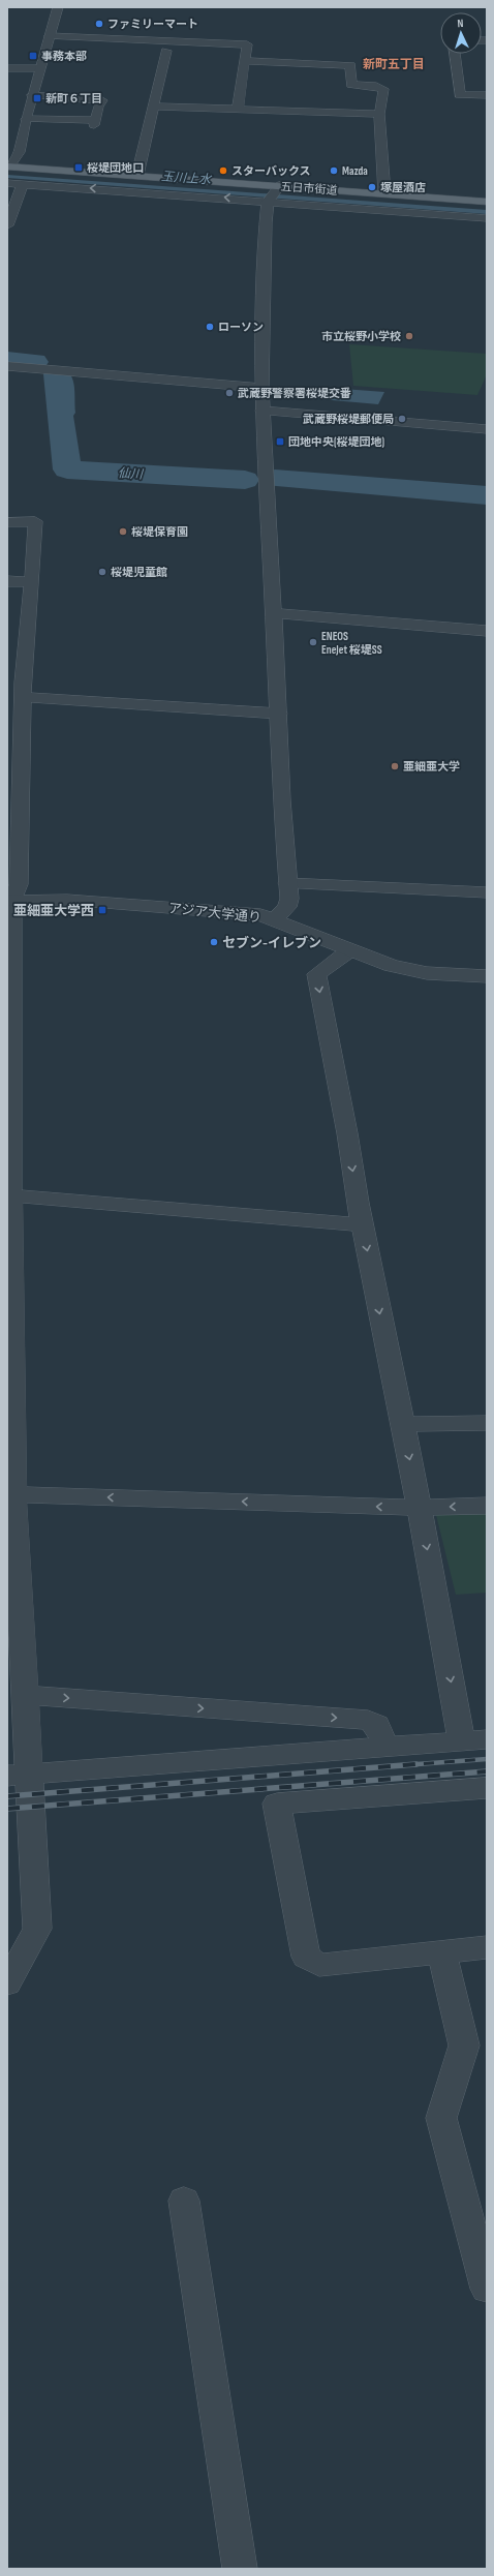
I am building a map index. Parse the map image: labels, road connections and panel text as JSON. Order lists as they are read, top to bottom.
{
  "streets": {
    "main road": ["五日市街道"],
    "street": ["アジア大学通り"]
  },
  "districts": ["新町五丁目"],
  "water": ["玉川上水", "仙川"],
  "places": {
    "other": [
      "ファミリーマート",
      "スターバックス",
      "Mazda",
      "塚屋酒店",
      "ローソン",
      "市立桜野小学校",
      "武蔵野警察署桜堤交番",
      "武蔵野桜堤郵便局",
      "桜堤保育園",
      "桜堤児童館",
      "ENEOS EneJet 桜堤SS",
      "亜細亜大学",
      "セブン-イレブン"
    ],
    "transit": [
      "事務本部",
      "新町６丁目",
      "桜堤団地口",
      "団地中央(桜堤団地)",
      "亜細亜大学西"
    ]
  },
  "north": "top"
}
